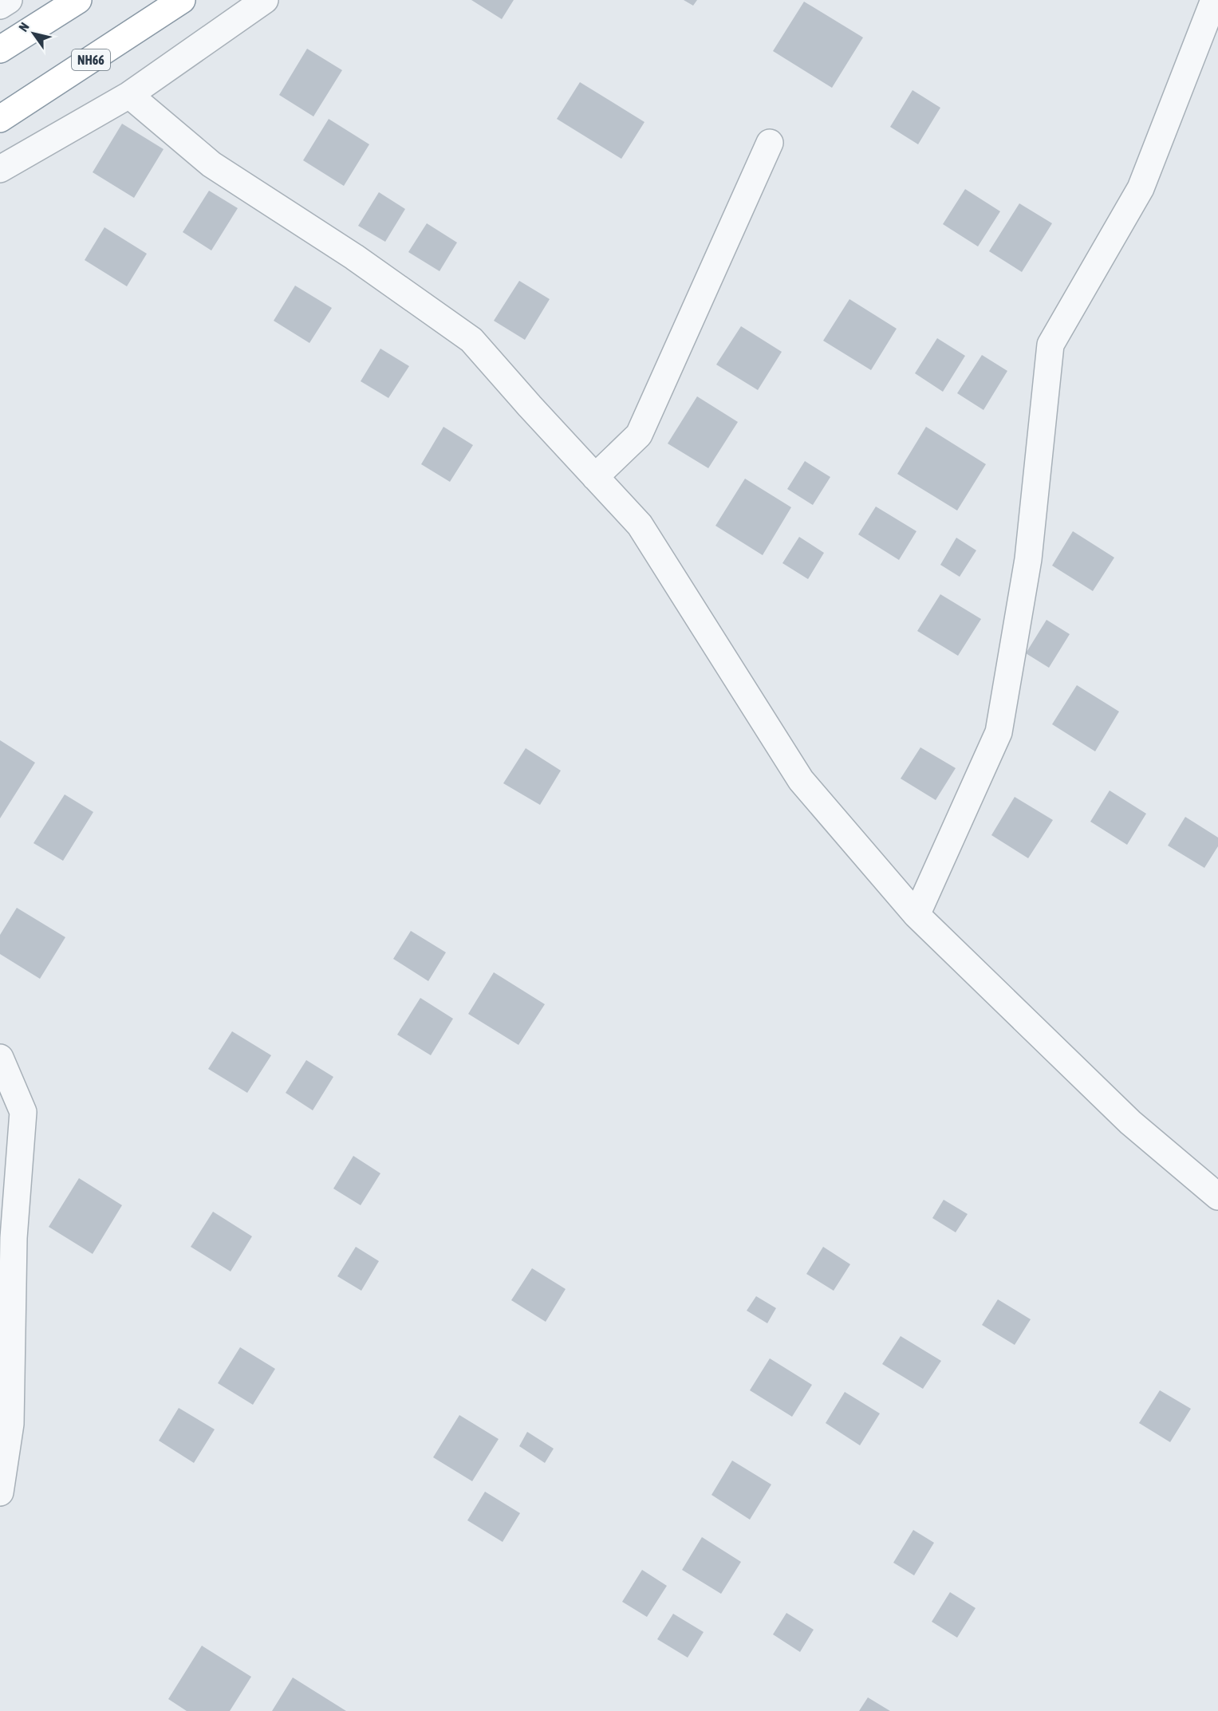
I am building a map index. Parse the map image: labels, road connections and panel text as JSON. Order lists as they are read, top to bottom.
{
  "streets": {
    "highway": ["NH66"]
  },
  "north": "top left"
}
